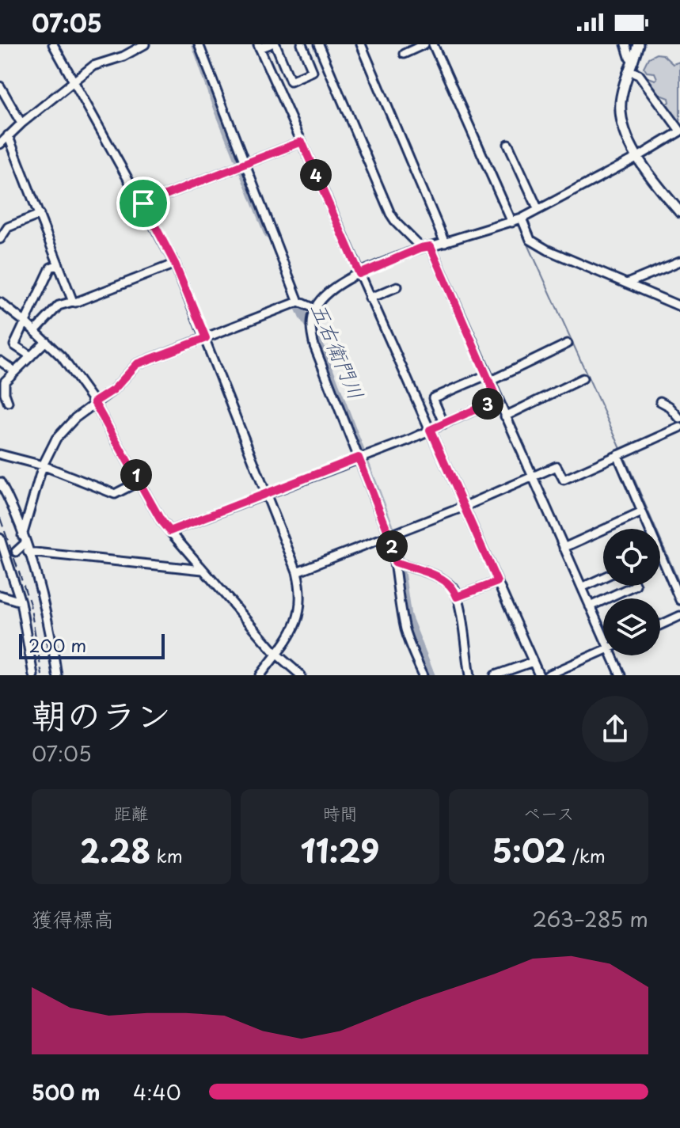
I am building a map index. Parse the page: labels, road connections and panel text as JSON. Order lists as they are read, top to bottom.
{
  "water": ["五右衛門川"],
  "scale_bar": "200 m",
  "page": {
    "status": "07:05",
    "pins": [
      "4",
      "3",
      "1",
      "2"
    ],
    "scale": "200 m",
    "heading": ["朝のラン", "07:05"],
    "stats": [
      ["距離", "2.28 km"],
      ["時間", "11:29"],
      ["ペース", "5:02 /km"]
    ],
    "chart": ["獲得標高", "263–285 m"],
    "list": [
      {
        "name": "500 m",
        "note": "4:40"
      }
    ]
  }
}
